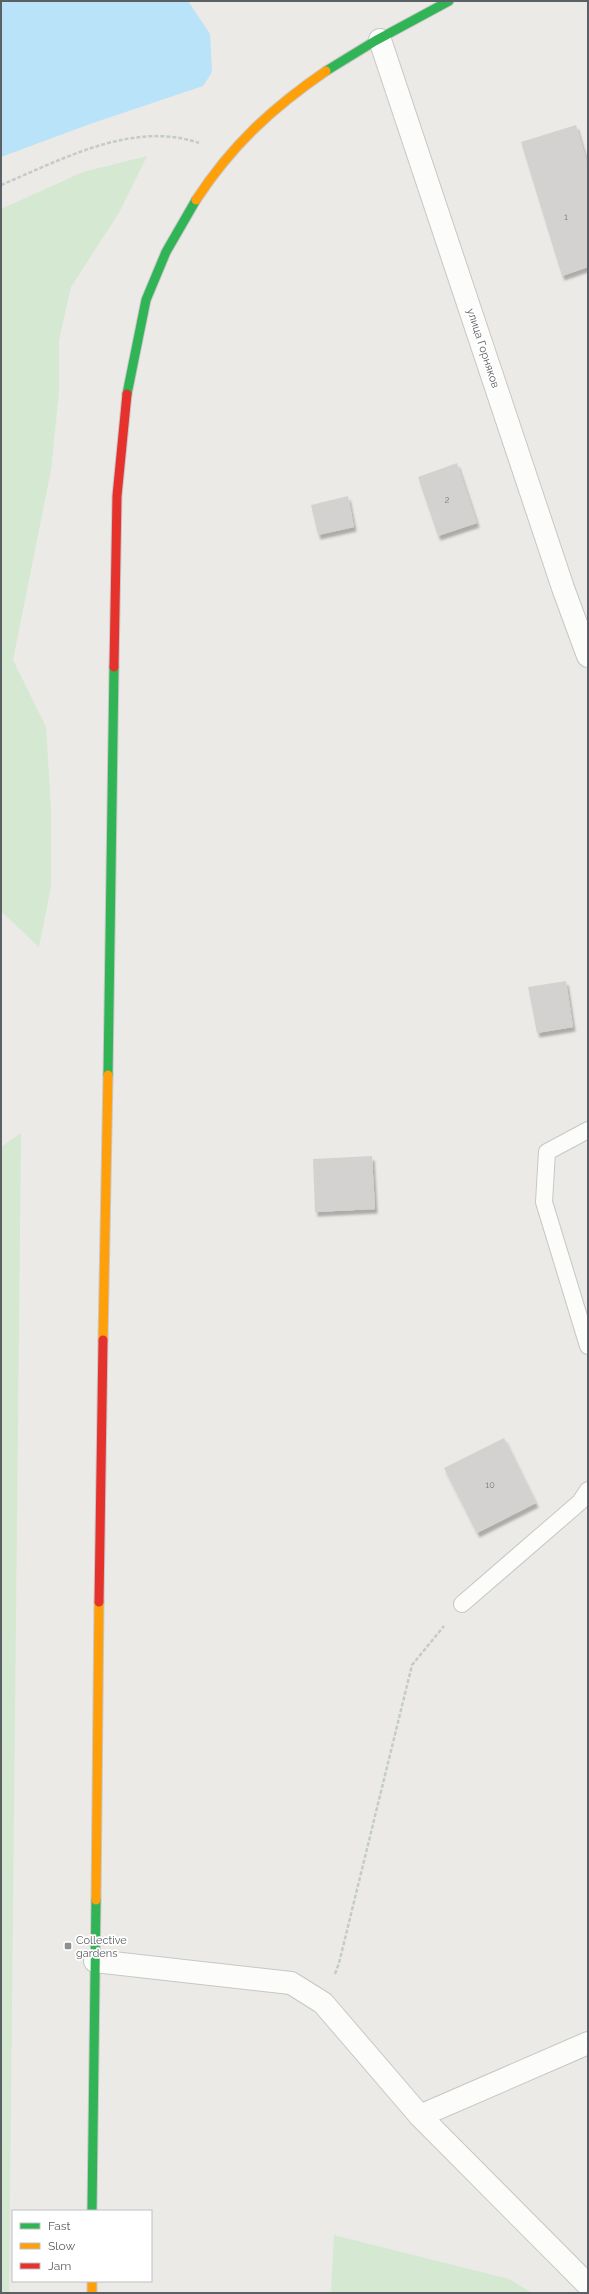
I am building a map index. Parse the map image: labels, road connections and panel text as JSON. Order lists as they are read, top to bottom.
{
  "streets": {
    "street": ["улица Горняков"]
  },
  "places": {
    "transit": ["Collective gardens"]
  },
  "house_numbers": ["1", "2", "10"],
  "legend": ["Fast", "Slow", "Jam"]
}
